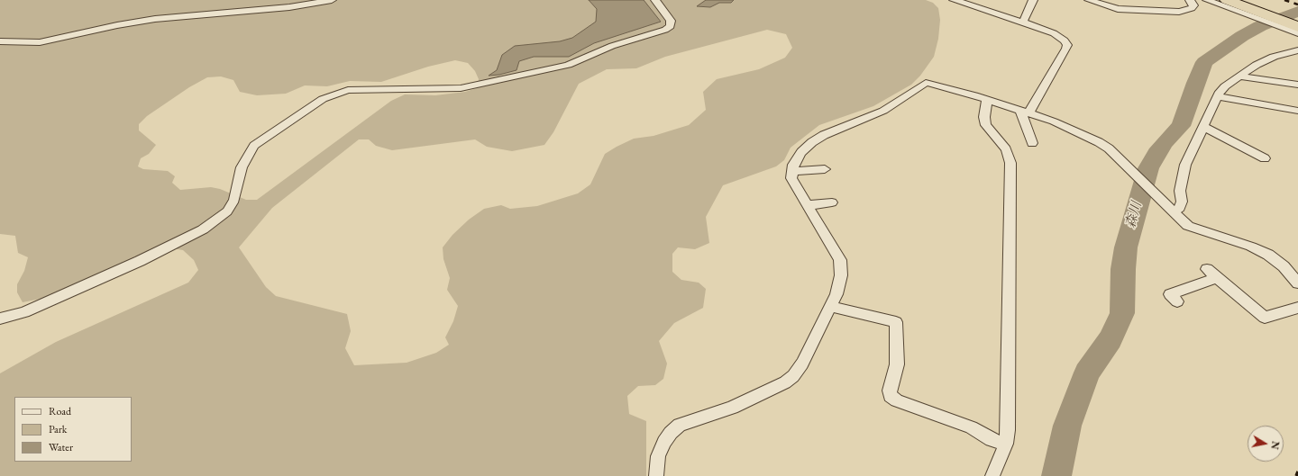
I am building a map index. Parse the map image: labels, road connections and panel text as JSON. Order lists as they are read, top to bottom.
{
  "water": ["森川"],
  "legend": ["Road", "Park", "Water"],
  "north": "right"
}
